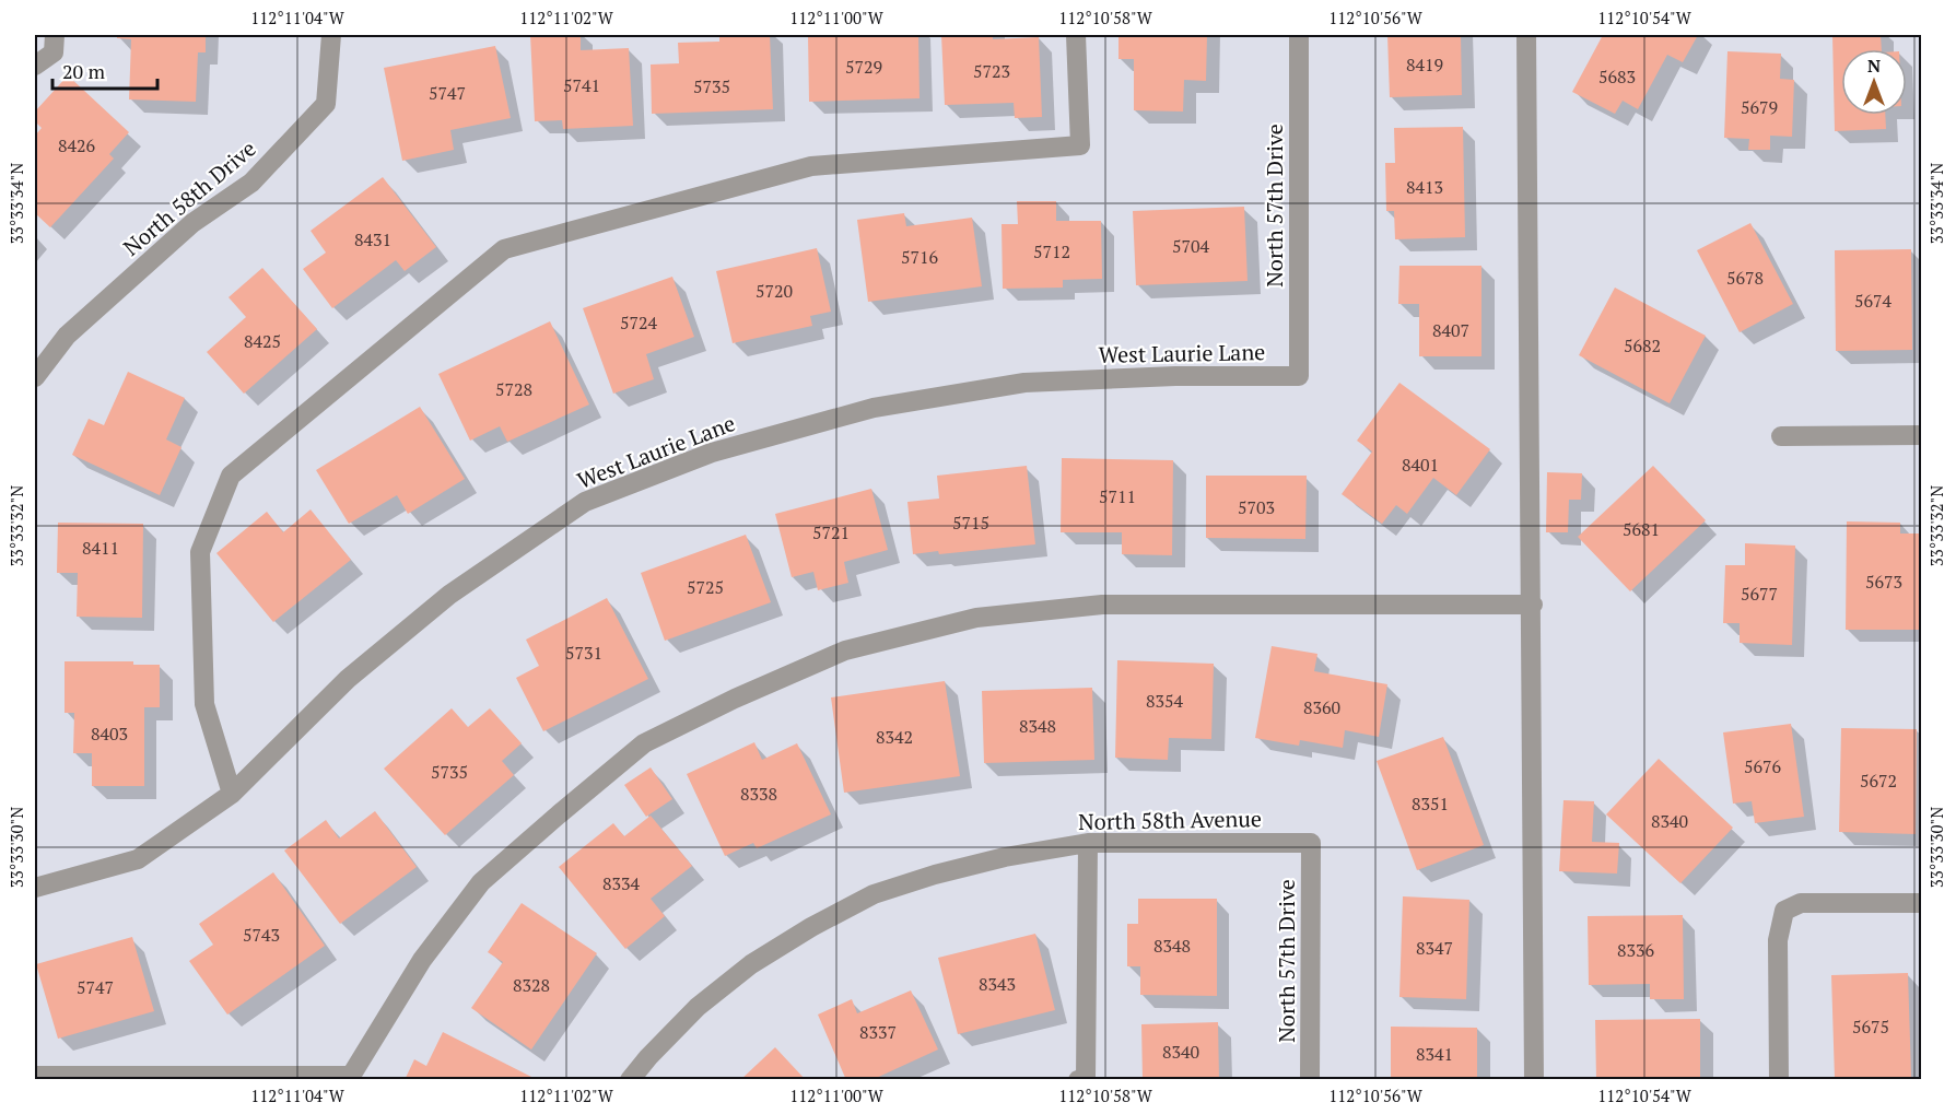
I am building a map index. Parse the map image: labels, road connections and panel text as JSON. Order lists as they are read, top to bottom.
{
  "streets": {
    "street": [
      "North 58th Drive",
      "North 57th Drive",
      "West Laurie Lane",
      "North 58th Avenue"
    ]
  },
  "crossings": [
    ["North 57th Drive", "West Laurie Lane"],
    ["North 57th Drive", "North 58th Avenue"]
  ],
  "house_numbers": [
    "8419",
    "5729",
    "5723",
    "5683",
    "5741",
    "5735",
    "5747",
    "5679",
    "8426",
    "8413",
    "8431",
    "5704",
    "5712",
    "5716",
    "5678",
    "5720",
    "5674",
    "5724",
    "8407",
    "8425",
    "5682",
    "5728",
    "8401",
    "5711",
    "5703",
    "5715",
    "5681",
    "5721",
    "8411",
    "5673",
    "5725",
    "5677",
    "5731",
    "8354",
    "8360",
    "8348",
    "8403",
    "8342",
    "5676",
    "5735",
    "5672",
    "8338",
    "8351",
    "8340",
    "8334",
    "5743",
    "8348",
    "8347",
    "8336",
    "8343",
    "8328",
    "5747",
    "5675",
    "8337",
    "8340",
    "8341"
  ],
  "scale_bar": "20 m",
  "north": "top",
  "coordinates": [
    "112°11'04\"W",
    "112°11'02\"W",
    "112°11'00\"W",
    "112°10'58\"W",
    "112°10'56\"W",
    "112°10'54\"W",
    "33°33'34\"N",
    "33°33'32\"N",
    "33°33'30\"N"
  ]
}
